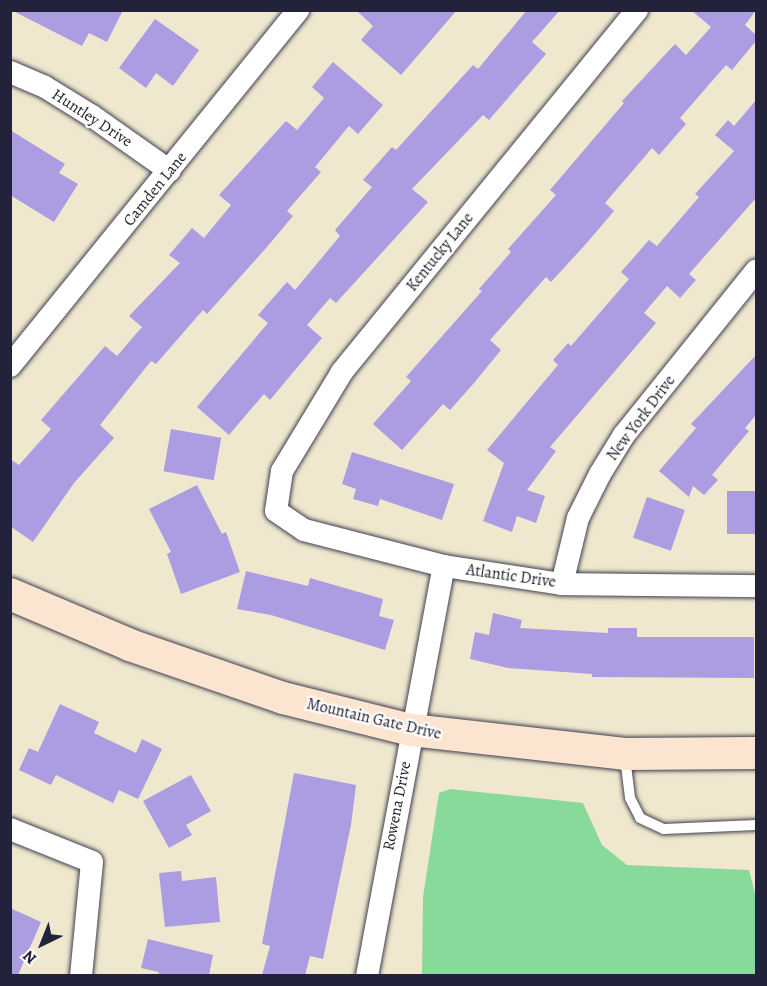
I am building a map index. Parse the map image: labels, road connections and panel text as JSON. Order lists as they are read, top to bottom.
{
  "streets": {
    "main road": ["Mountain Gate Drive"],
    "street": [
      "Huntley Drive",
      "Camden Lane",
      "Kentucky Lane",
      "New York Drive",
      "Atlantic Drive",
      "Rowena Drive"
    ]
  },
  "crossings": [
    ["Huntley Drive", "Camden Lane"],
    ["Kentucky Lane", "Atlantic Drive"],
    ["New York Drive", "Atlantic Drive"],
    ["Atlantic Drive", "Rowena Drive"],
    ["Mountain Gate Drive", "Rowena Drive"]
  ],
  "north": "bottom left"
}
